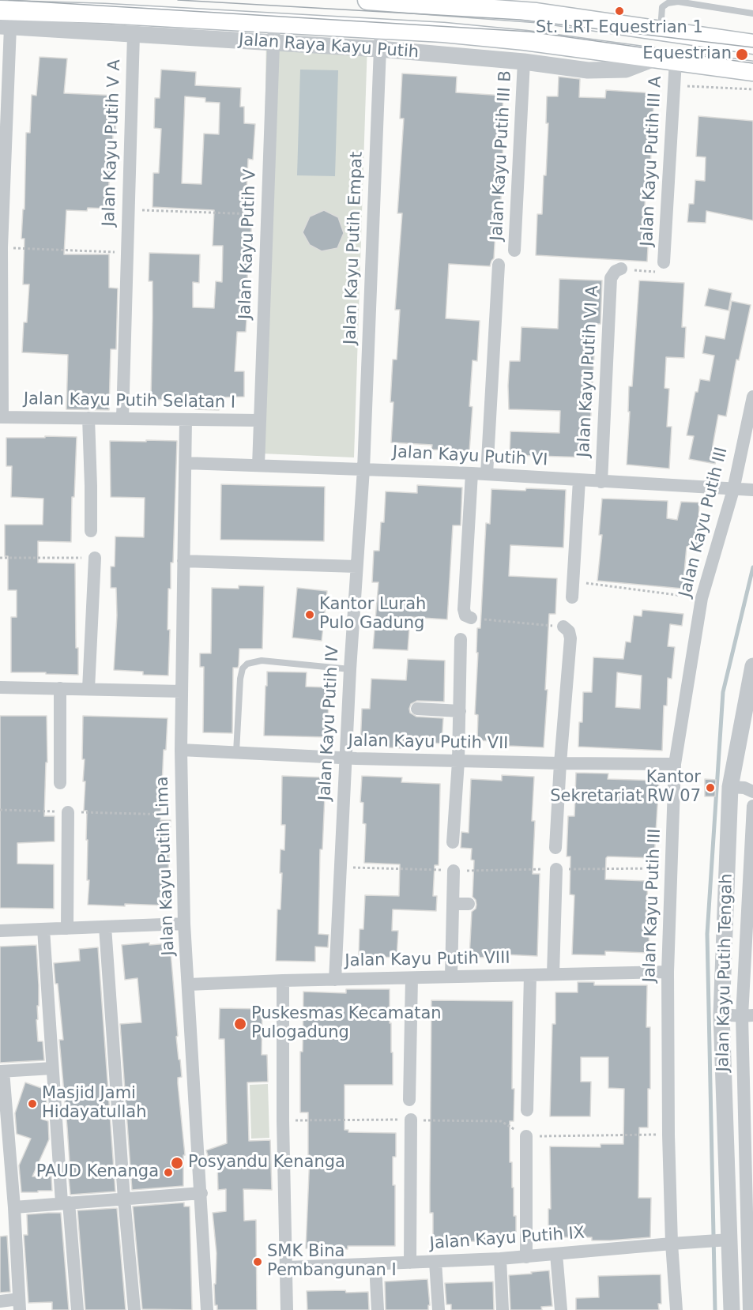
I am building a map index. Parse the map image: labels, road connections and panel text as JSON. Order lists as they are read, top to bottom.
{
  "streets": {
    "main road": ["Jalan Raya Kayu Putih"],
    "street": [
      "Jalan Kayu Putih V A",
      "Jalan Kayu Putih III B",
      "Jalan Kayu Putih III A",
      "Jalan Kayu Putih V",
      "Jalan Kayu Putih Empat",
      "Jalan Kayu Putih VI A",
      "Jalan Kayu Putih Selatan I",
      "Jalan Kayu Putih VI",
      "Jalan Kayu Putih III",
      "Jalan Kayu Putih IV",
      "Jalan Kayu Putih VII",
      "Jalan Kayu Putih Lima",
      "Jalan Kayu Putih VIII",
      "Jalan Kayu Putih Tengah",
      "Jalan Kayu Putih IX"
    ]
  },
  "crossings": [
    ["Jalan Raya Kayu Putih", "Jalan Kayu Putih V A"],
    ["Jalan Raya Kayu Putih", "Jalan Kayu Putih III B"],
    ["Jalan Raya Kayu Putih", "Jalan Kayu Putih III A"],
    ["Jalan Raya Kayu Putih", "Jalan Kayu Putih V"],
    ["Jalan Raya Kayu Putih", "Jalan Kayu Putih Empat"],
    ["Jalan Kayu Putih V A", "Jalan Kayu Putih Selatan I"],
    ["Jalan Kayu Putih V", "Jalan Kayu Putih Selatan I"],
    ["Jalan Kayu Putih V", "Jalan Kayu Putih VI"],
    ["Jalan Kayu Putih Empat", "Jalan Kayu Putih VI"],
    ["Jalan Kayu Putih Empat", "Jalan Kayu Putih IV"],
    ["Jalan Kayu Putih VI A", "Jalan Kayu Putih VI"],
    ["Jalan Kayu Putih Selatan I", "Jalan Kayu Putih Lima"],
    ["Jalan Kayu Putih VI", "Jalan Kayu Putih III"],
    ["Jalan Kayu Putih VI", "Jalan Kayu Putih IV"],
    ["Jalan Kayu Putih VI", "Jalan Kayu Putih Lima"],
    ["Jalan Kayu Putih III", "Jalan Kayu Putih VII"],
    ["Jalan Kayu Putih III", "Jalan Kayu Putih VIII"],
    ["Jalan Kayu Putih III", "Jalan Kayu Putih IX"],
    ["Jalan Kayu Putih IV", "Jalan Kayu Putih VII"],
    ["Jalan Kayu Putih IV", "Jalan Kayu Putih VIII"],
    ["Jalan Kayu Putih VII", "Jalan Kayu Putih Lima"],
    ["Jalan Kayu Putih Lima", "Jalan Kayu Putih VIII"],
    ["Jalan Kayu Putih Tengah", "Jalan Kayu Putih IX"]
  ],
  "places": [
    "St. LRT Equestrian 1",
    "Equestrian",
    "Kantor Lurah Pulo Gadung",
    "Kantor Sekretariat RW 07",
    "Puskesmas Kecamatan Pulogadung",
    "Masjid Jami Hidayatullah",
    "Posyandu Kenanga",
    "PAUD Kenanga",
    "SMK Bina Pembangunan I"
  ]
}
